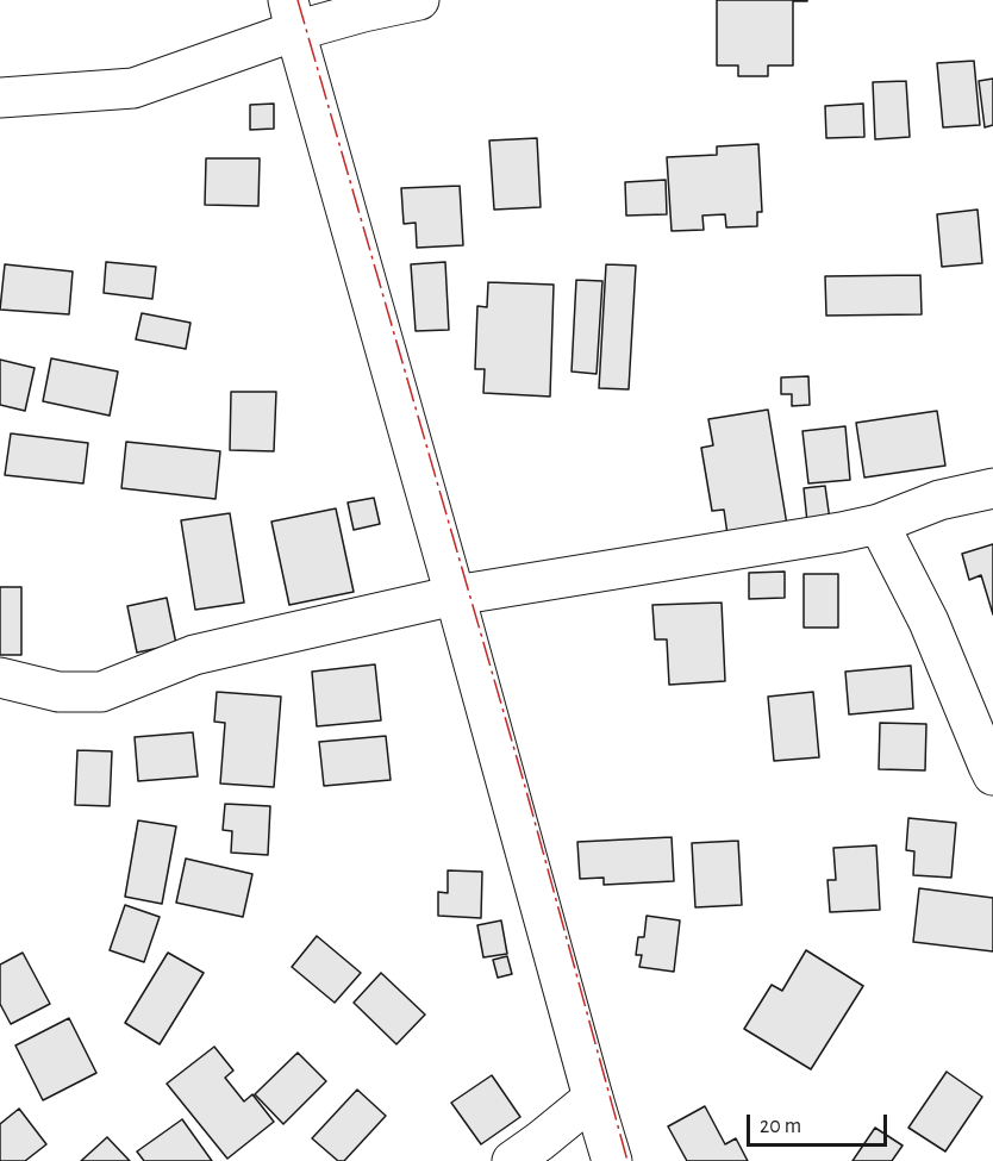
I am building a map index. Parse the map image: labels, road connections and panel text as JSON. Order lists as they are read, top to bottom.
{
  "scale_bar": "20 m"
}
